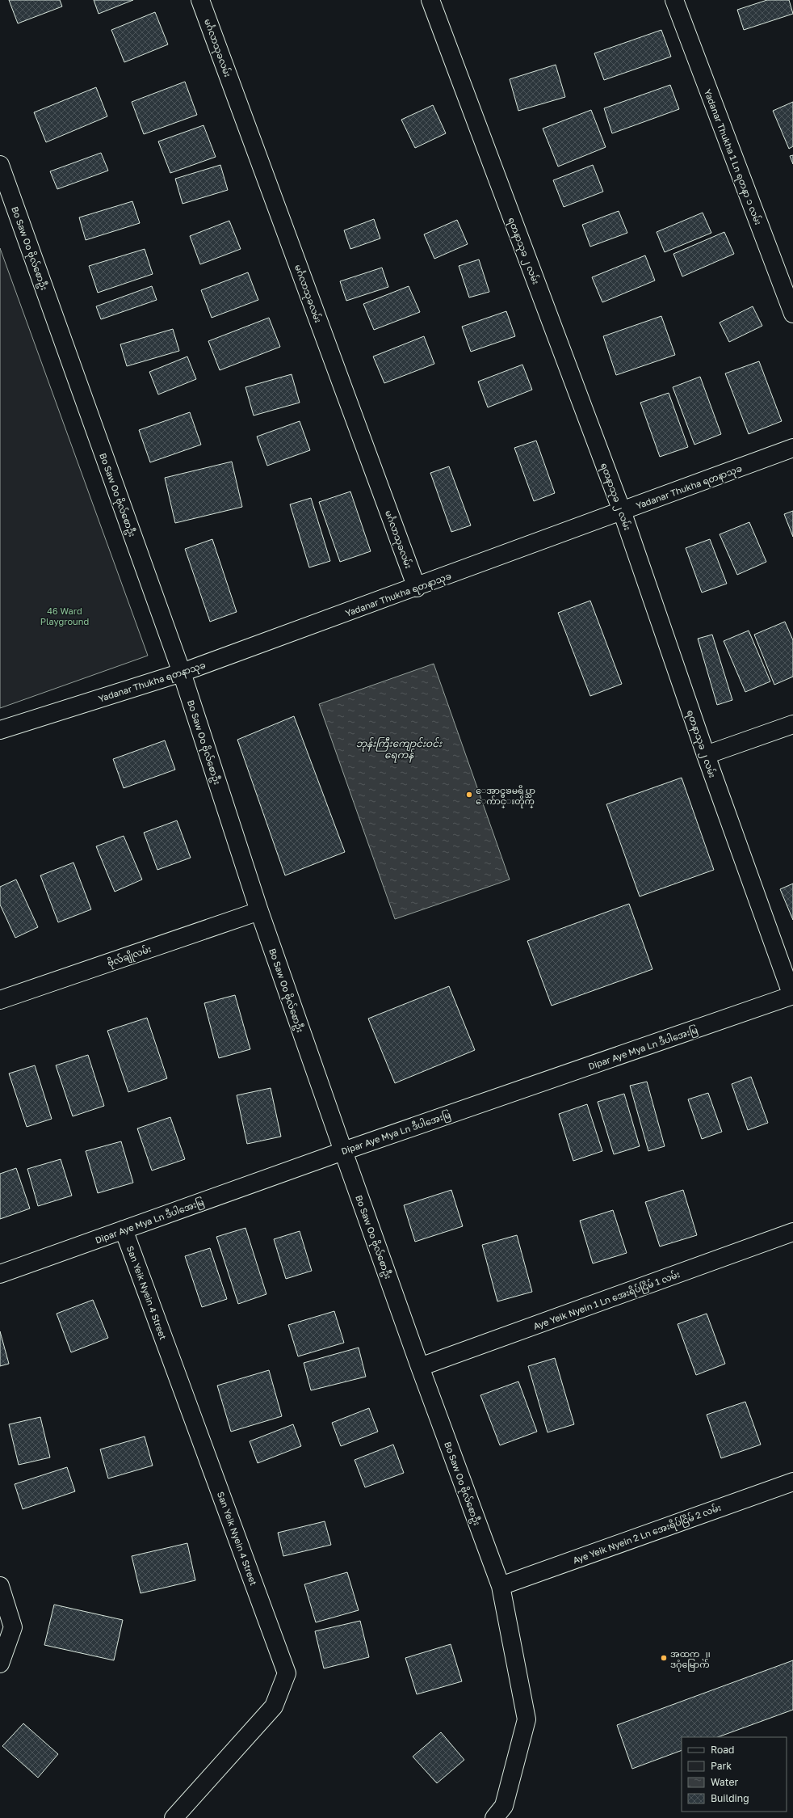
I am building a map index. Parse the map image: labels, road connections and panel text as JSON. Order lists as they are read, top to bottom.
{
  "streets": {
    "street": [
      "မင်္ဂလာသုခလမ်း",
      "Yadanar Thukha 1 Ln ရတနာ ၁ လမ်း",
      "Bo Saw Oo ဗိုလ်စောဦး",
      "ရတနာသုခ ၂ လမ်း",
      "Yadanar Thukha ရတနာသုခ",
      "ဗိုလ်ချိုလမ်း",
      "Dipar Aye Mya Ln ဒီပါအေးမြ",
      "San Yeik Nyein 4 Street",
      "Aye Yeik Nyein 1 Ln အေးရိပ်ငြိမ် 1 လမ်း",
      "Aye Yeik Nyein 2 Ln အေးရိပ်ငြိမ် 2 လမ်း"
    ]
  },
  "crossings": [
    ["မင်္ဂလာသုခလမ်း", "Yadanar Thukha ရတနာသုခ"],
    ["Bo Saw Oo ဗိုလ်စောဦး", "Yadanar Thukha ရတနာသုခ"],
    ["Bo Saw Oo ဗိုလ်စောဦး", "ဗိုလ်ချိုလမ်း"],
    ["Bo Saw Oo ဗိုလ်စောဦး", "Dipar Aye Mya Ln ဒီပါအေးမြ"],
    ["Bo Saw Oo ဗိုလ်စောဦး", "Aye Yeik Nyein 1 Ln အေးရိပ်ငြိမ် 1 လမ်း"],
    ["Bo Saw Oo ဗိုလ်စောဦး", "Aye Yeik Nyein 2 Ln အေးရိပ်ငြိမ် 2 လမ်း"],
    ["ရတနာသုခ ၂ လမ်း", "Yadanar Thukha ရတနာသုခ"],
    ["ရတနာသုခ ၂ လမ်း", "Dipar Aye Mya Ln ဒီပါအေးမြ"],
    ["Dipar Aye Mya Ln ဒီပါအေးမြ", "San Yeik Nyein 4 Street"]
  ],
  "water": ["ဘုန်းကြီးကျောင်းဝင်း ရေကန်"],
  "parks": ["46 Ward Playground"],
  "places": ["ေအာင္ဓၶမရိပ္သာ ေက်ာင္းတိုက္", "အထက ၂၊ ဒဂုံမြောက်"],
  "legend": [
    "Road",
    "Park",
    "Water",
    "Building"
  ]
}
